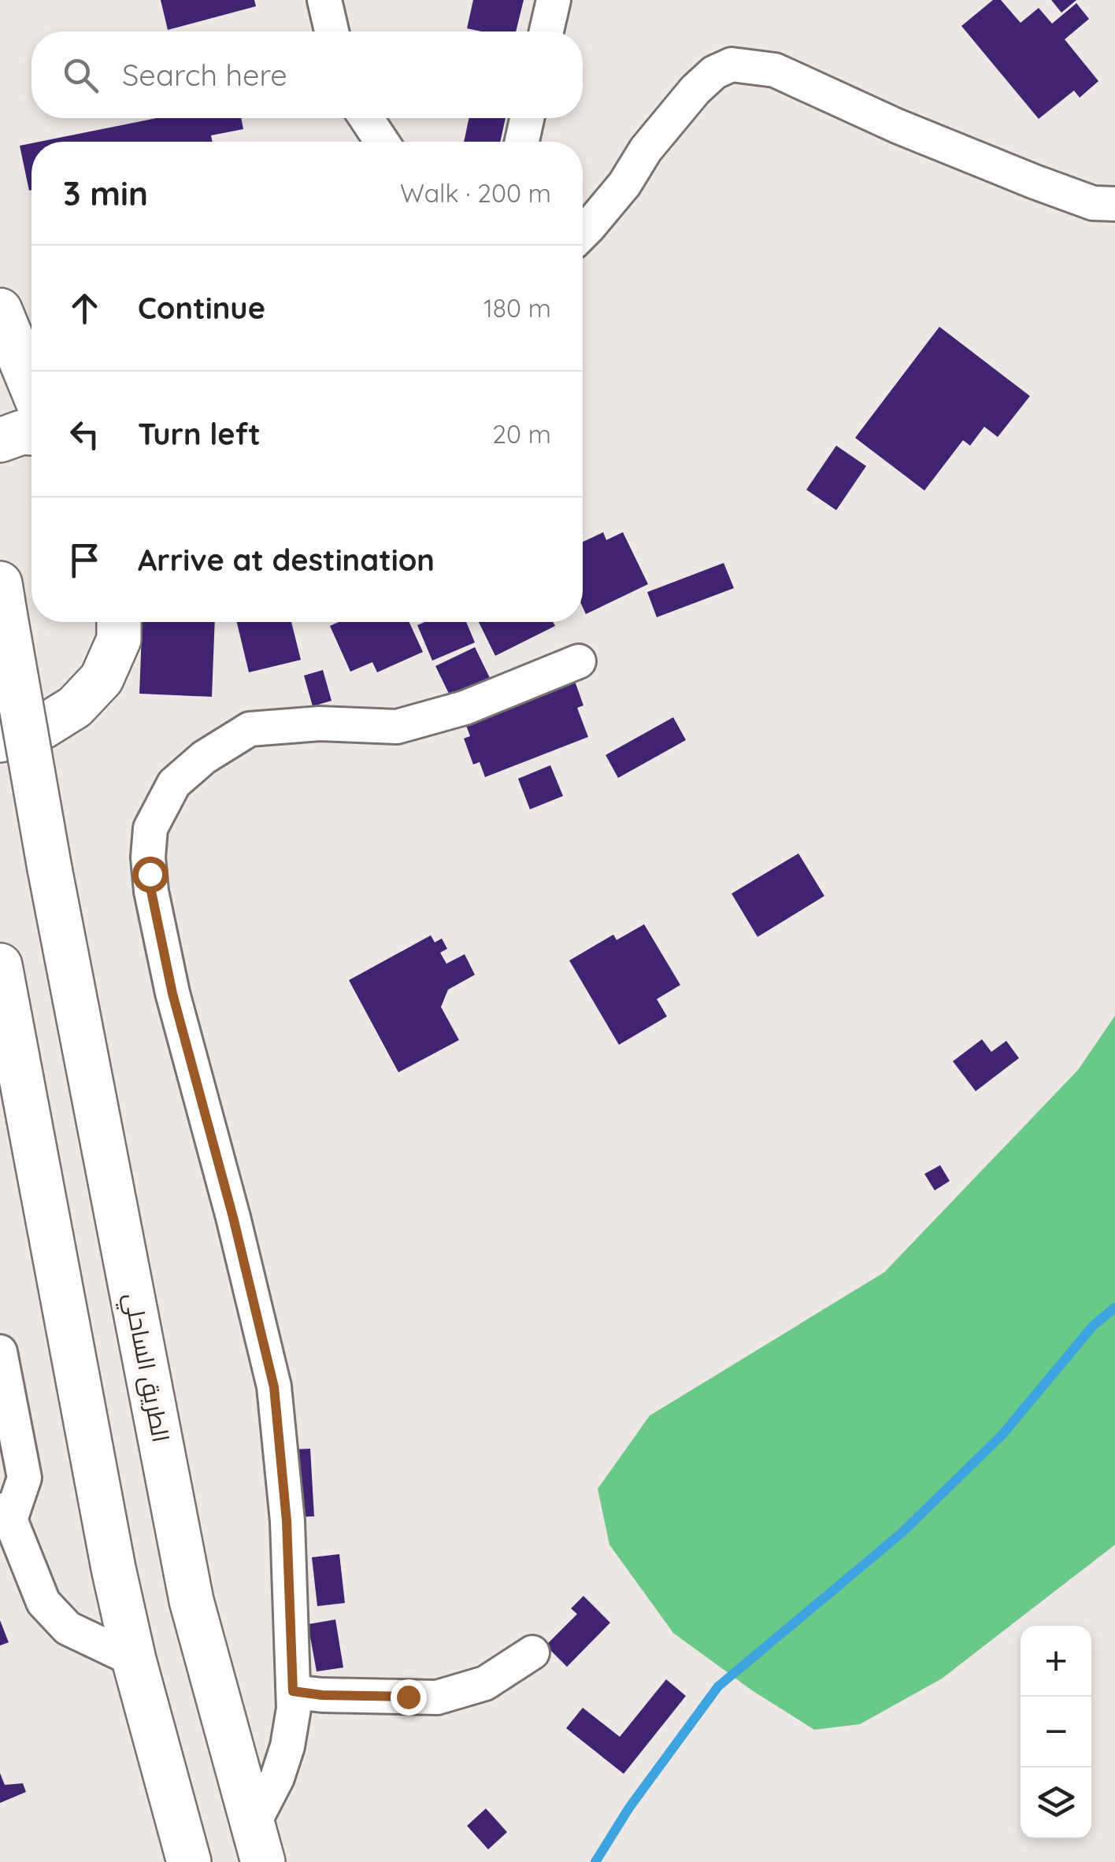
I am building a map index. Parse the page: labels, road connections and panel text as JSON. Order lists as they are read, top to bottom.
{
  "streets": {
    "highway": ["الطريق الساحلي"]
  },
  "page": {
    "search": "Search here",
    "heading": ["3 min", "Walk · 200 m"],
    "list": [
      ["Continue", "180 m"],
      ["Turn left", "20 m"],
      "Arrive at destination"
    ],
    "map_buttons": ["+", "−"]
  }
}
